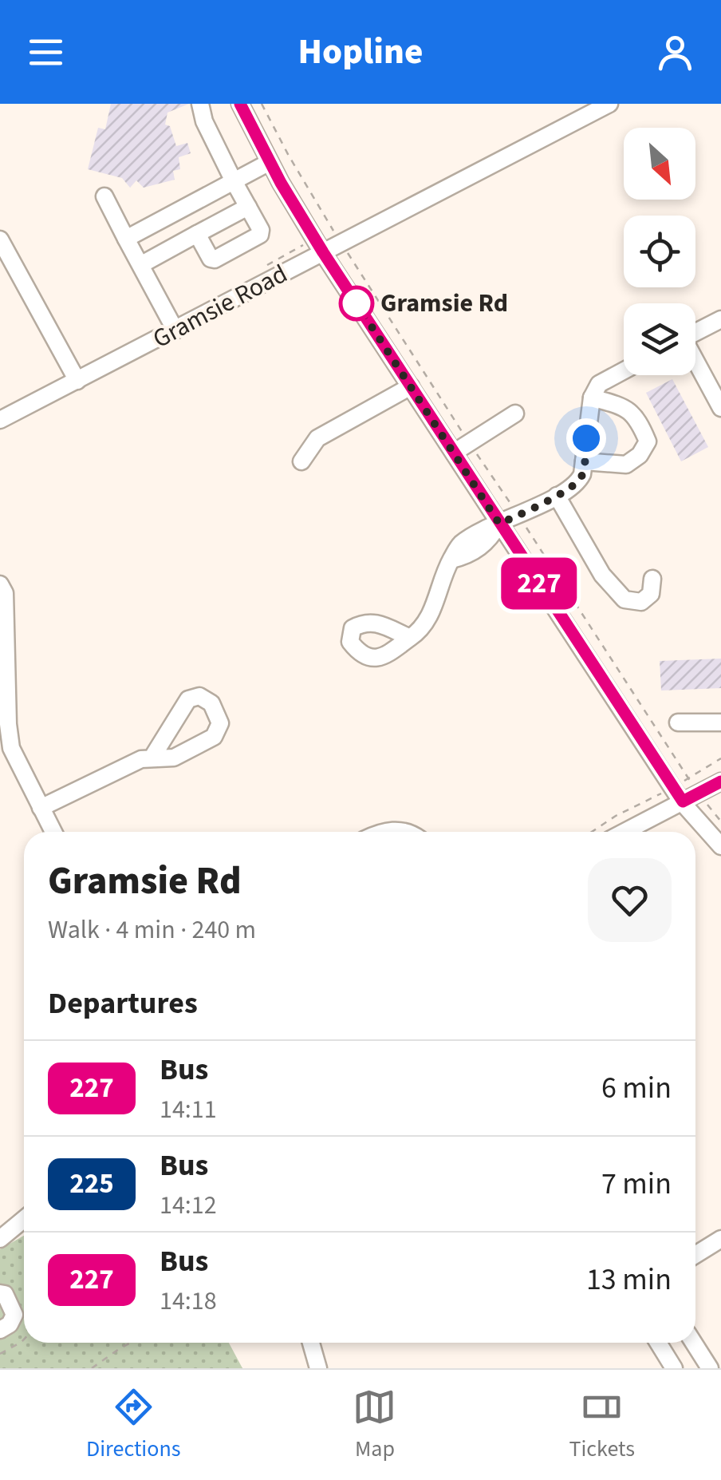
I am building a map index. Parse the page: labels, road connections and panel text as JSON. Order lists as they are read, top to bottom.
{
  "streets": {
    "street": ["Gramsie Road"]
  },
  "places": ["Gramsie Rd"],
  "lines": ["bus line 227"],
  "north": "bottom right",
  "page": {
    "header": "Hopline",
    "on_map": "227",
    "heading": [
      ["Gramsie Rd", "Walk · 4 min · 240 m"],
      "Departures"
    ],
    "list": [
      {
        "mark": "227",
        "name": "Bus",
        "note": "14:11",
        "value": "6 min"
      },
      {
        "mark": "225",
        "name": "Bus",
        "note": "14:12",
        "value": "7 min"
      },
      {
        "mark": "227",
        "name": "Bus",
        "note": "14:18",
        "value": "13 min"
      }
    ],
    "tabs": ["Directions", "Map", "Tickets"]
  }
}
